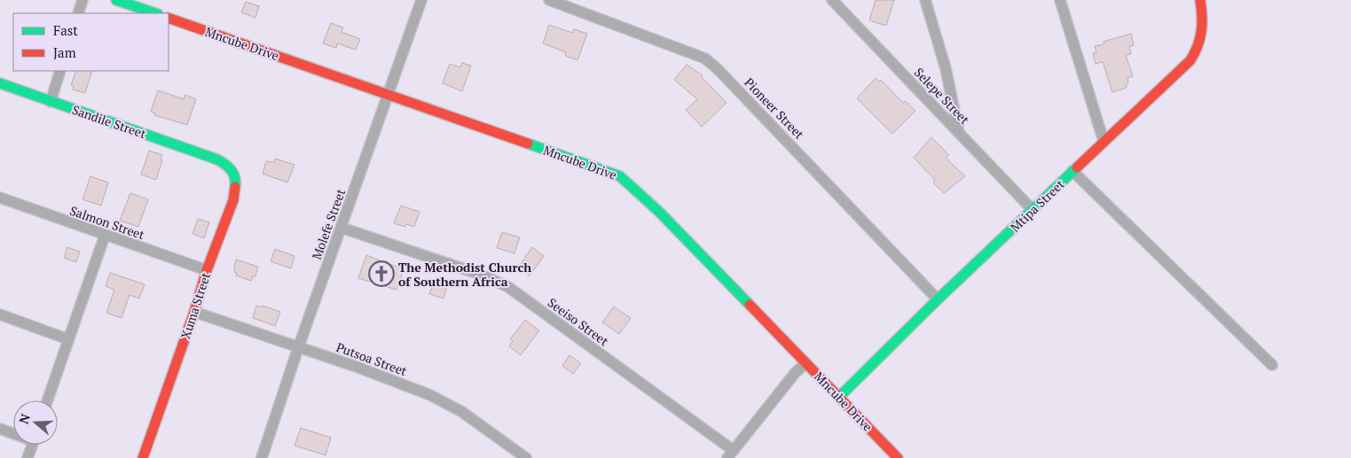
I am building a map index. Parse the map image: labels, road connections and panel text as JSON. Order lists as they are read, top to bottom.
{
  "streets": {
    "street": [
      "Mncube Drive",
      "Selepe Street",
      "Pioneer Street",
      "Sandile Street",
      "Mtipa Street",
      "Salmon Street",
      "Molefe Street",
      "Xuma Street",
      "Seeiso Street",
      "Putsoa Street"
    ]
  },
  "crossings": [
    ["Mncube Drive", "Mtipa Street"],
    ["Mncube Drive", "Molefe Street"],
    ["Selepe Street", "Mtipa Street"],
    ["Pioneer Street", "Mtipa Street"],
    ["Sandile Street", "Xuma Street"],
    ["Salmon Street", "Xuma Street"],
    ["Molefe Street", "Seeiso Street"],
    ["Molefe Street", "Putsoa Street"],
    ["Xuma Street", "Putsoa Street"]
  ],
  "places": {
    "church": ["The Methodist Church of Southern Africa"]
  },
  "legend": ["Fast", "Jam"],
  "north": "left"
}
